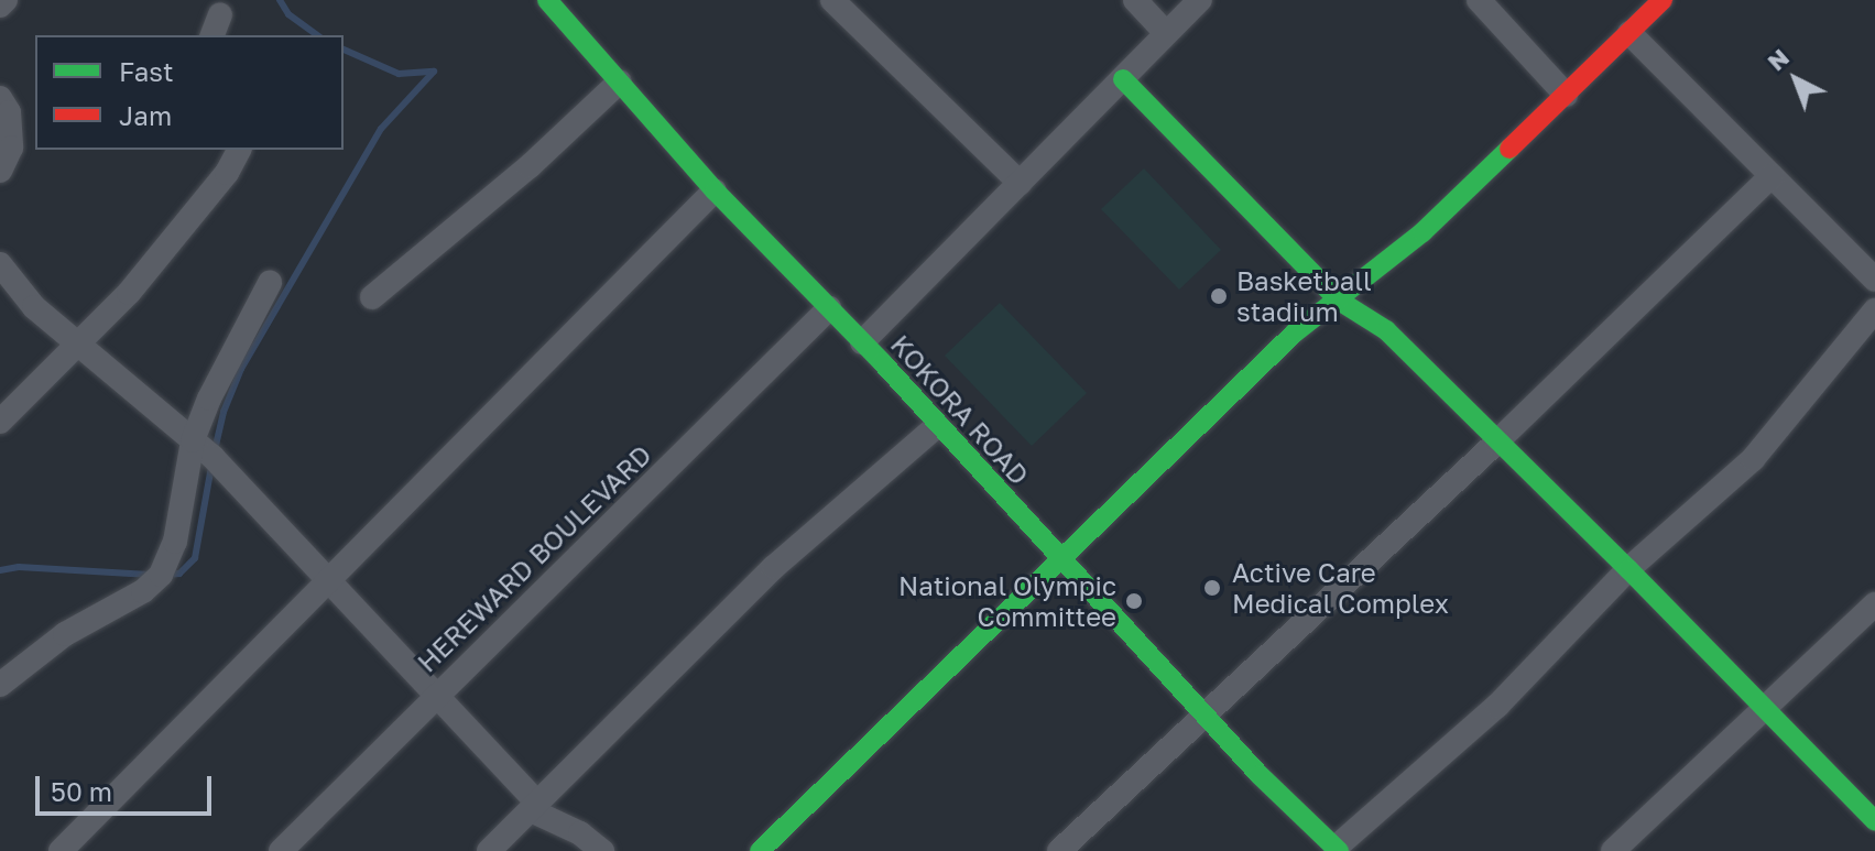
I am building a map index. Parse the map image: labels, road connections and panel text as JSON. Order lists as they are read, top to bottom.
{
  "streets": {
    "street": ["KOKORA ROAD", "HEREWARD BOULEVARD"]
  },
  "crossings": [
    ["KOKORA ROAD", "HEREWARD BOULEVARD"]
  ],
  "places": ["Basketball stadium", "Active Care Medical Complex", "National Olympic Committee"],
  "legend": ["Fast", "Jam"],
  "scale_bar": "50 m",
  "north": "top left"
}
